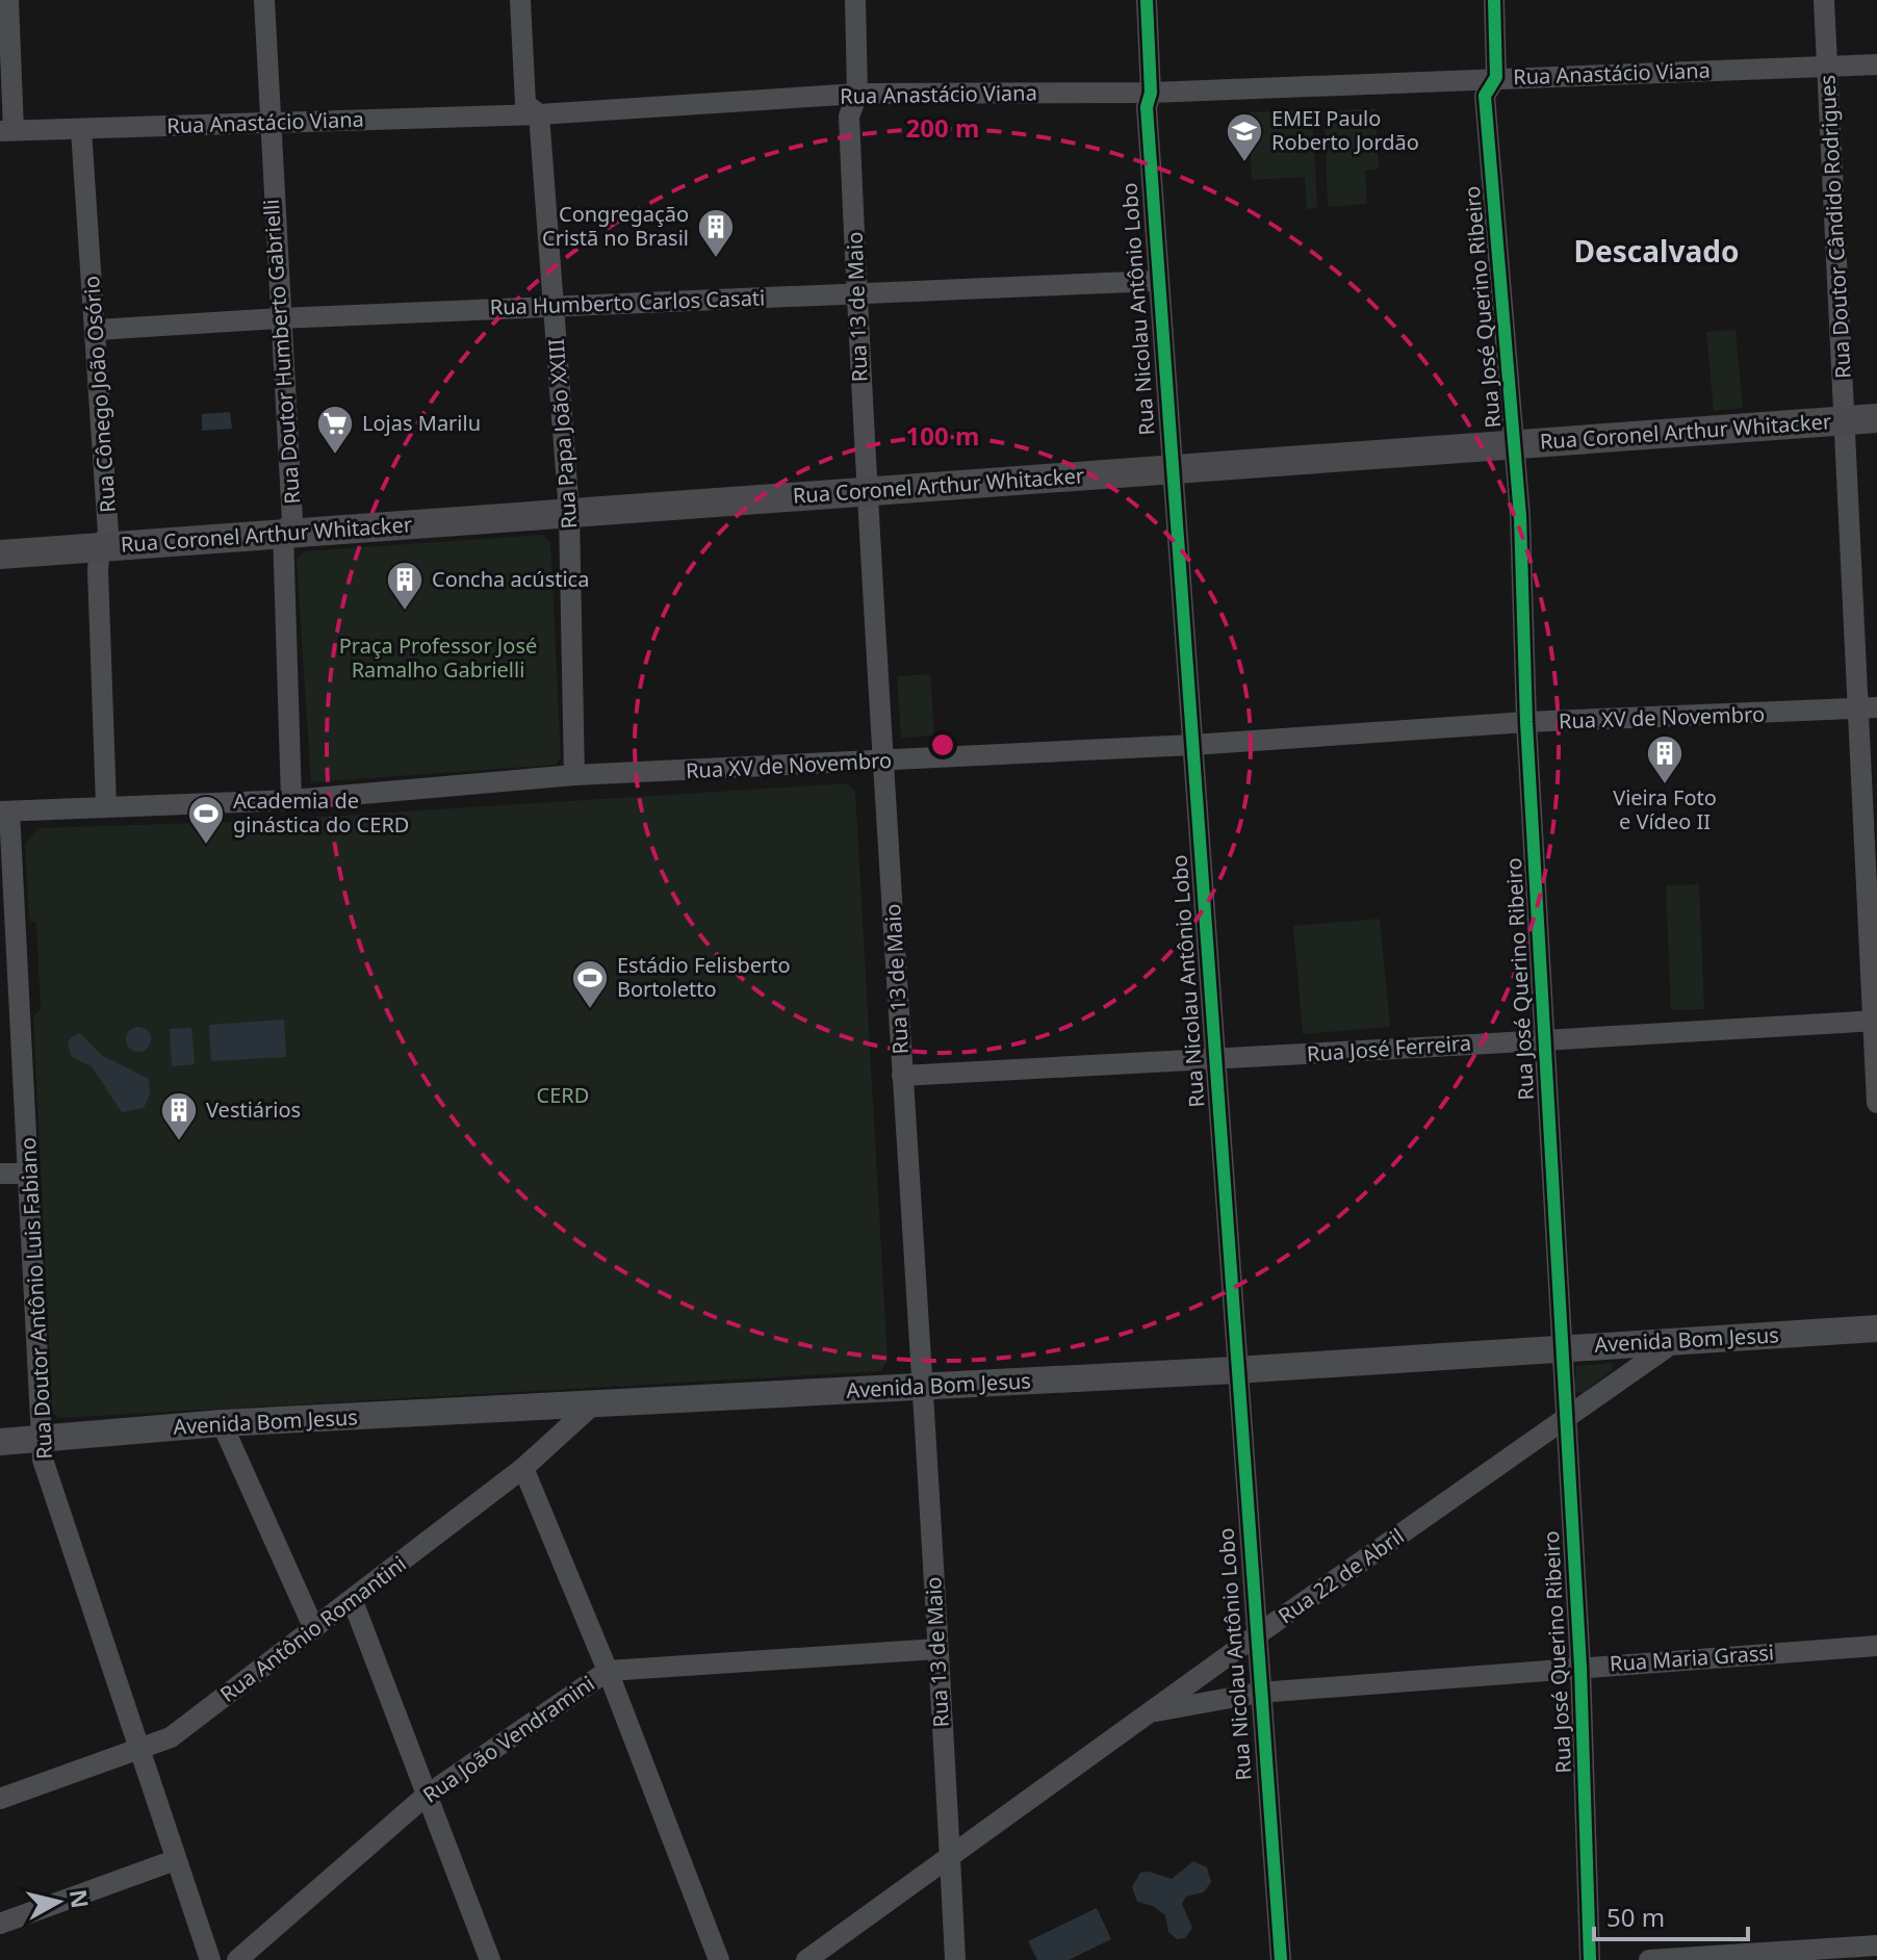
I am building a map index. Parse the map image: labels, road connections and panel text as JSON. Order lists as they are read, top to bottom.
{
  "streets": {
    "main road": ["Rua Coronel Arthur Whitacker"],
    "street": [
      "Rua Anastácio Viana",
      "Rua Doutor Cândido Rodrigues",
      "Rua Humberto Carlos Casati",
      "Rua 13 de Maio",
      "Rua José Querino Ribeiro",
      "Rua Nicolau Antônio Lobo",
      "Rua Doutor Humberto Gabrielli",
      "Rua Cônego João Osório",
      "Rua Papa João XXIII",
      "Rua XV de Novembro",
      "Rua José Ferreira",
      "Rua Doutor Antônio Luis Fabiano",
      "Avenida Bom Jesus",
      "Rua 22 de Abril",
      "Rua Antônio Romantini",
      "Rua Maria Grassi",
      "Rua João Vendramini"
    ]
  },
  "crossings": [
    ["Rua Anastácio Viana", "Rua Doutor Cândido Rodrigues"],
    ["Rua Anastácio Viana", "Rua 13 de Maio"],
    ["Rua Anastácio Viana", "Rua José Querino Ribeiro"],
    ["Rua Anastácio Viana", "Rua Nicolau Antônio Lobo"],
    ["Rua Anastácio Viana", "Rua Doutor Humberto Gabrielli"],
    ["Rua Anastácio Viana", "Rua Cônego João Osório"],
    ["Rua Anastácio Viana", "Rua Papa João XXIII"],
    ["Rua Doutor Cândido Rodrigues", "Rua Coronel Arthur Whitacker"],
    ["Rua Doutor Cândido Rodrigues", "Rua XV de Novembro"],
    ["Rua Doutor Cândido Rodrigues", "Rua José Ferreira"],
    ["Rua Humberto Carlos Casati", "Rua 13 de Maio"],
    ["Rua Humberto Carlos Casati", "Rua Nicolau Antônio Lobo"],
    ["Rua Humberto Carlos Casati", "Rua Doutor Humberto Gabrielli"],
    ["Rua Humberto Carlos Casati", "Rua Cônego João Osório"],
    ["Rua Humberto Carlos Casati", "Rua Papa João XXIII"],
    ["Rua 13 de Maio", "Rua Coronel Arthur Whitacker"],
    ["Rua 13 de Maio", "Rua XV de Novembro"],
    ["Rua 13 de Maio", "Rua José Ferreira"],
    ["Rua 13 de Maio", "Avenida Bom Jesus"],
    ["Rua 13 de Maio", "Rua 22 de Abril"],
    ["Rua 13 de Maio", "Rua João Vendramini"],
    ["Rua José Querino Ribeiro", "Rua Coronel Arthur Whitacker"],
    ["Rua José Querino Ribeiro", "Rua XV de Novembro"],
    ["Rua José Querino Ribeiro", "Rua José Ferreira"],
    ["Rua José Querino Ribeiro", "Avenida Bom Jesus"],
    ["Rua José Querino Ribeiro", "Rua 22 de Abril"],
    ["Rua José Querino Ribeiro", "Rua Maria Grassi"],
    ["Rua Nicolau Antônio Lobo", "Rua Coronel Arthur Whitacker"],
    ["Rua Nicolau Antônio Lobo", "Rua XV de Novembro"],
    ["Rua Nicolau Antônio Lobo", "Rua José Ferreira"],
    ["Rua Nicolau Antônio Lobo", "Avenida Bom Jesus"],
    ["Rua Nicolau Antônio Lobo", "Rua 22 de Abril"],
    ["Rua Nicolau Antônio Lobo", "Rua Maria Grassi"],
    ["Rua Doutor Humberto Gabrielli", "Rua Coronel Arthur Whitacker"],
    ["Rua Doutor Humberto Gabrielli", "Rua XV de Novembro"],
    ["Rua Cônego João Osório", "Rua Coronel Arthur Whitacker"],
    ["Rua Cônego João Osório", "Rua XV de Novembro"],
    ["Rua Coronel Arthur Whitacker", "Rua Papa João XXIII"],
    ["Rua Papa João XXIII", "Rua XV de Novembro"],
    ["Rua XV de Novembro", "Rua Doutor Antônio Luis Fabiano"],
    ["Rua Doutor Antônio Luis Fabiano", "Avenida Bom Jesus"],
    ["Rua Doutor Antônio Luis Fabiano", "Rua Antônio Romantini"],
    ["Avenida Bom Jesus", "Rua 22 de Abril"],
    ["Avenida Bom Jesus", "Rua Antônio Romantini"],
    ["Rua 22 de Abril", "Rua Maria Grassi"]
  ],
  "districts": ["Descalvado"],
  "parks": ["Praça Professor José Ramalho Gabrielli", "CERD"],
  "places": {
    "school or university": ["EMEI Paulo Roberto Jordão"],
    "building": [
      "Congregação Cristã no Brasil",
      "Concha acústica",
      "Vieira Foto e Vídeo II",
      "Vestiários"
    ],
    "supermarket": ["Lojas Marilu"],
    "sports": ["Academia de ginástica do CERD", "Estádio Felisberto Bortoletto"]
  },
  "scale_bar": "50 m",
  "north": "right",
  "rings": ["200 m", "100 m"]
}
